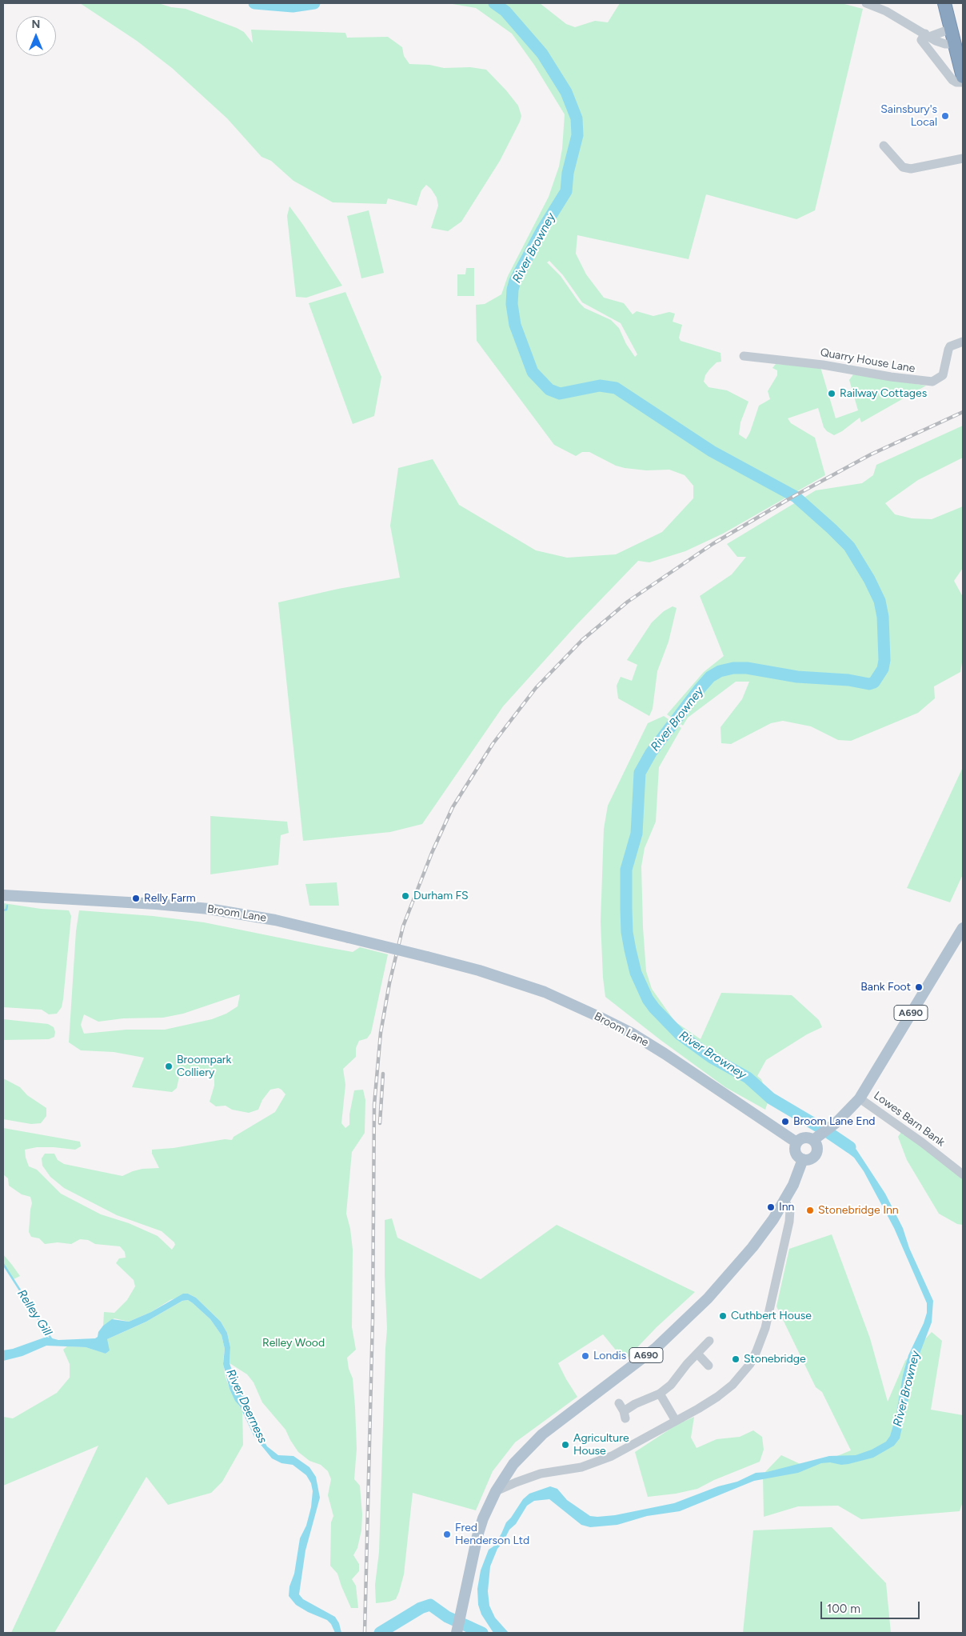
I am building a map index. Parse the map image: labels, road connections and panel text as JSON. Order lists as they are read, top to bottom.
{
  "streets": {
    "main road": ["Broom Lane", "A690"],
    "street": ["Quarry House Lane", "Lowes Barn Bank"]
  },
  "crossings": [
    ["Broom Lane", "A690"],
    ["A690", "Lowes Barn Bank"]
  ],
  "water": ["River Browney", "Relley Gill", "River Deerness"],
  "parks": ["Relley Wood"],
  "places": [
    "Sainsbury's Local",
    "Railway Cottages",
    "Durham FS",
    "Relly Farm",
    "Bank Foot",
    "Broompark Colliery",
    "Broom Lane End",
    "Inn",
    "Stonebridge Inn",
    "Cuthbert House",
    "Londis",
    "Stonebridge",
    "Agriculture House",
    "Fred Henderson Ltd"
  ],
  "scale_bar": "100 m",
  "north": "top"
}
